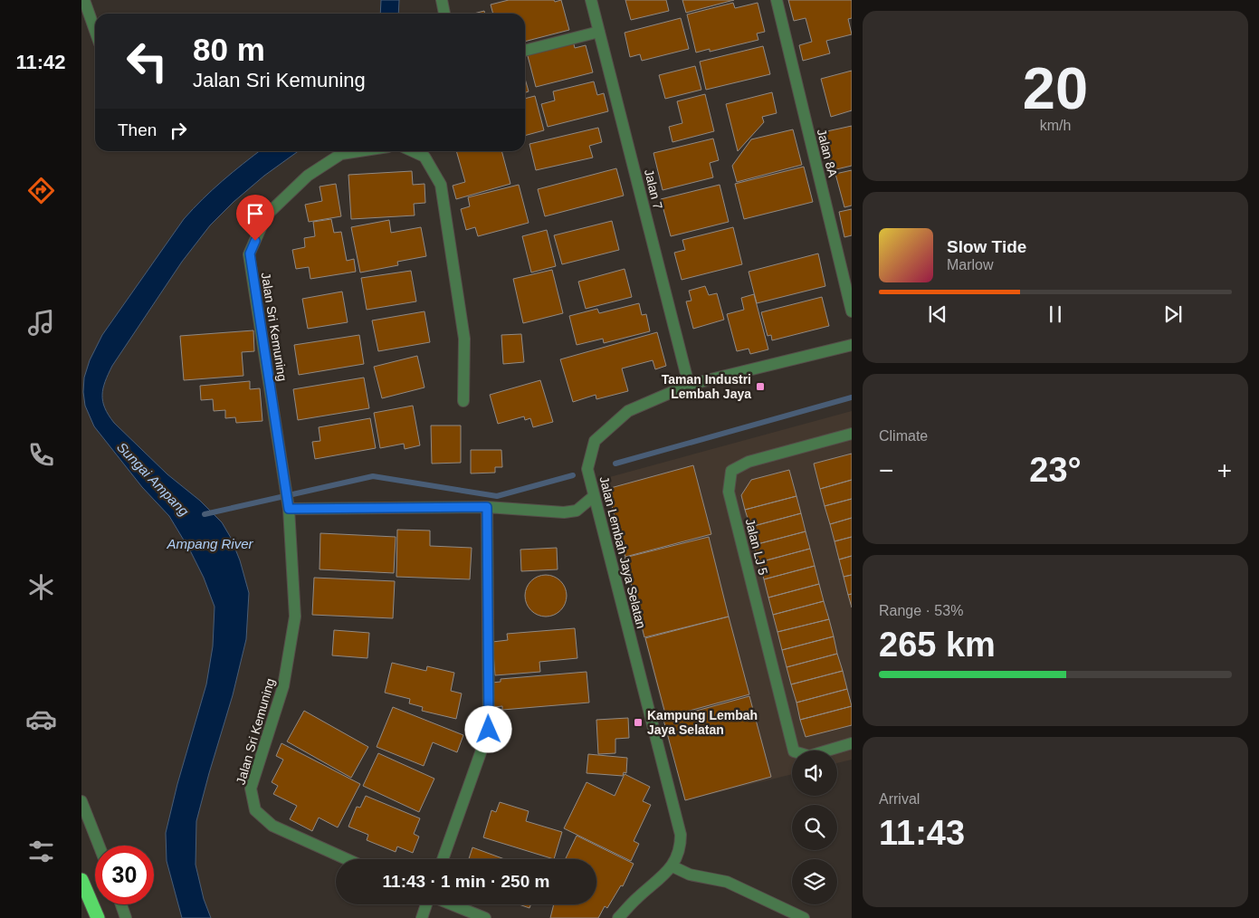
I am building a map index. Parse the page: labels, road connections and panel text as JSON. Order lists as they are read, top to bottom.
{
  "streets": {
    "street": [
      "Jalan 8A",
      "Jalan 7",
      "Jalan Sri Kemuning",
      "Jalan LJ 5",
      "Jalan Lembah Jaya Selatan"
    ]
  },
  "crossings": [
    ["Jalan 7", "Jalan Lembah Jaya Selatan"]
  ],
  "water": ["Sungai Ampang", "Ampang River"],
  "places": {
    "transit": ["Taman Industri Lembah Jaya", "Kampung Lembah Jaya Selatan"]
  },
  "page": {
    "tabs": "11:42",
    "tile": [
      ["20", "km/h"],
      "Climate",
      ["Range · 53%", "265 km"],
      ["Arrival", "11:43"]
    ],
    "turn": ["80 m", "Jalan Sri Kemuning"],
    "then": "Then",
    "song": ["Slow Tide", "Marlow"],
    "heat": ["−", "23°", "+"],
    "limit": "30",
    "trip": "11:43 · 1 min · 250 m"
  }
}
